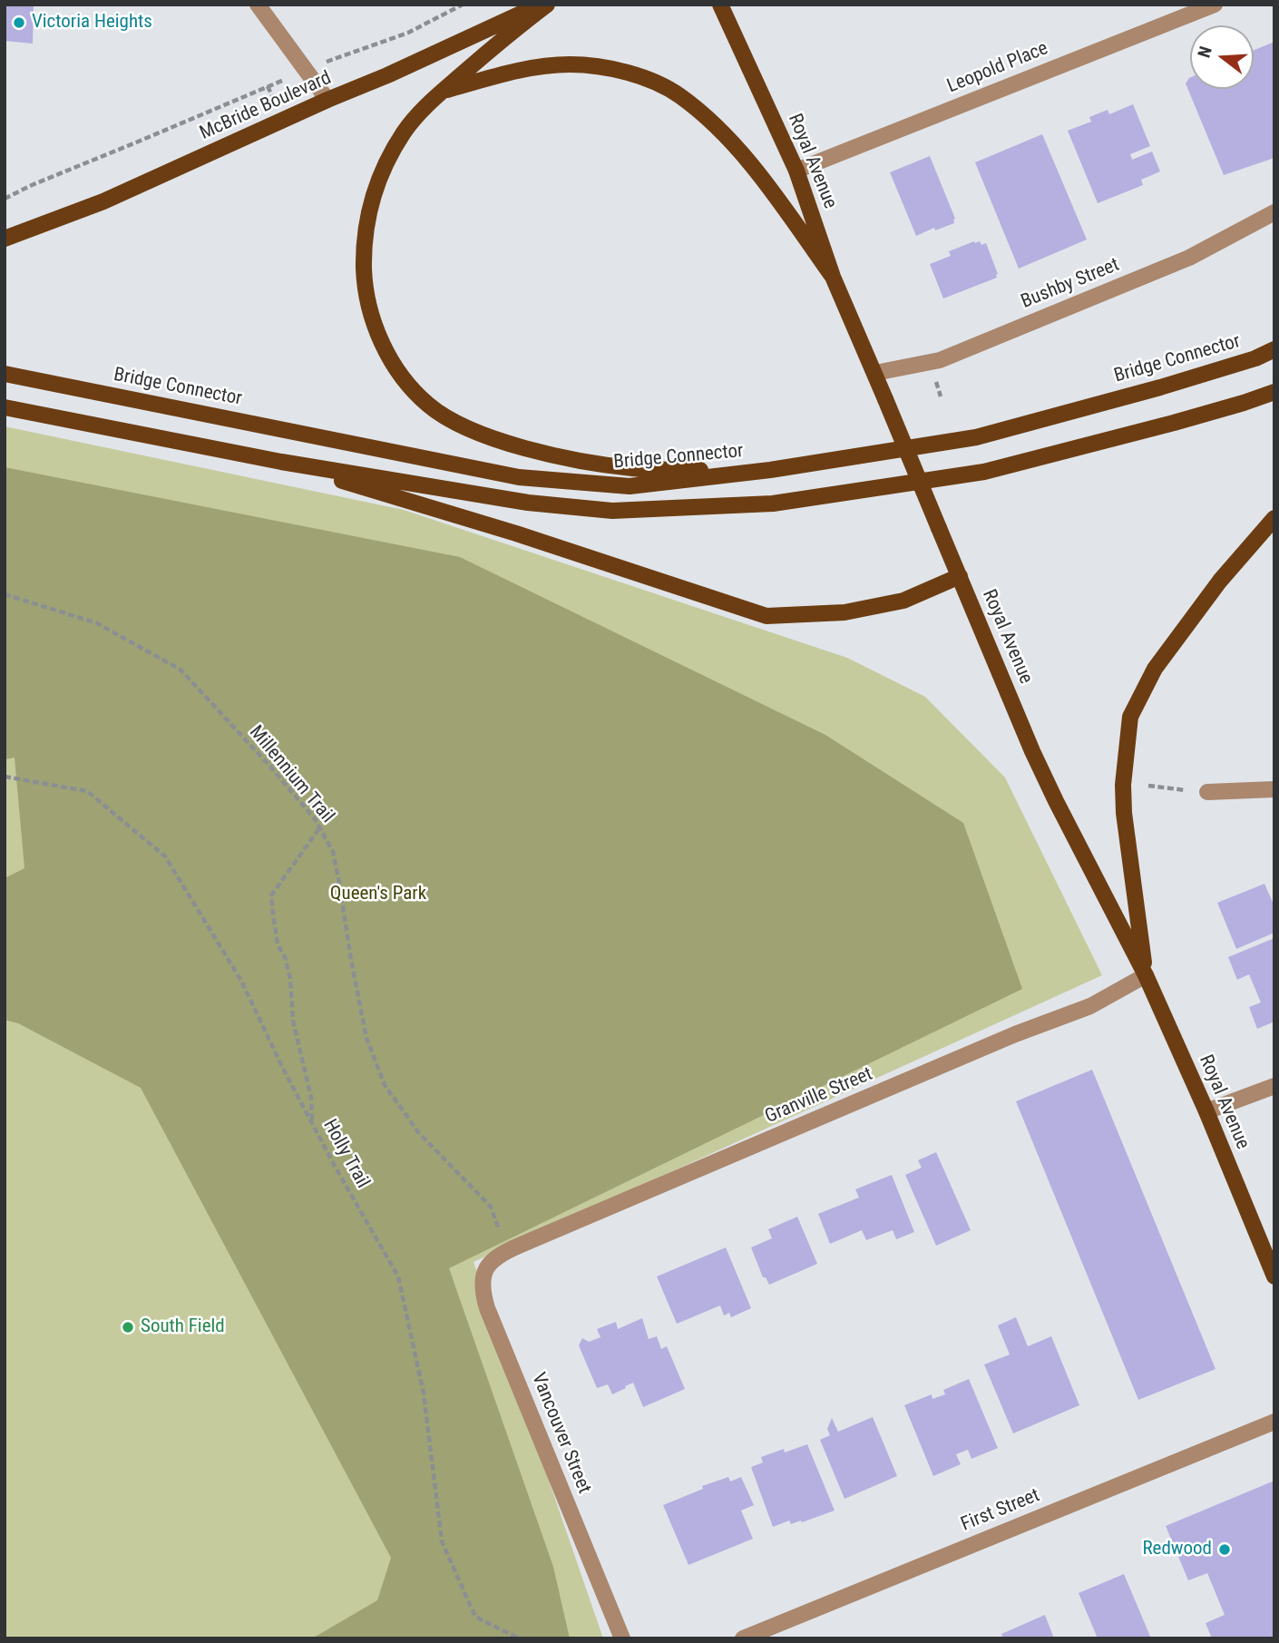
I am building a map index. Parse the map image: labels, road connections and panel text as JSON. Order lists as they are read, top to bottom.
{
  "streets": {
    "main road": ["McBride Boulevard", "Royal Avenue", "Bridge Connector"],
    "street": [
      "Leopold Place",
      "Bushby Street",
      "Granville Street",
      "Vancouver Street",
      "First Street"
    ],
    "path": ["Millennium Trail", "Holly Trail"]
  },
  "crossings": [
    ["Leopold Place", "Royal Avenue"],
    ["Royal Avenue", "Bushby Street"],
    ["Royal Avenue", "Granville Street"],
    ["Millennium Trail", "Granville Street"],
    ["Millennium Trail", "Vancouver Street"],
    ["Granville Street", "Vancouver Street"]
  ],
  "parks": ["Queen's Park"],
  "places": ["Victoria Heights", "South Field", "Redwood"],
  "north": "left"
}
